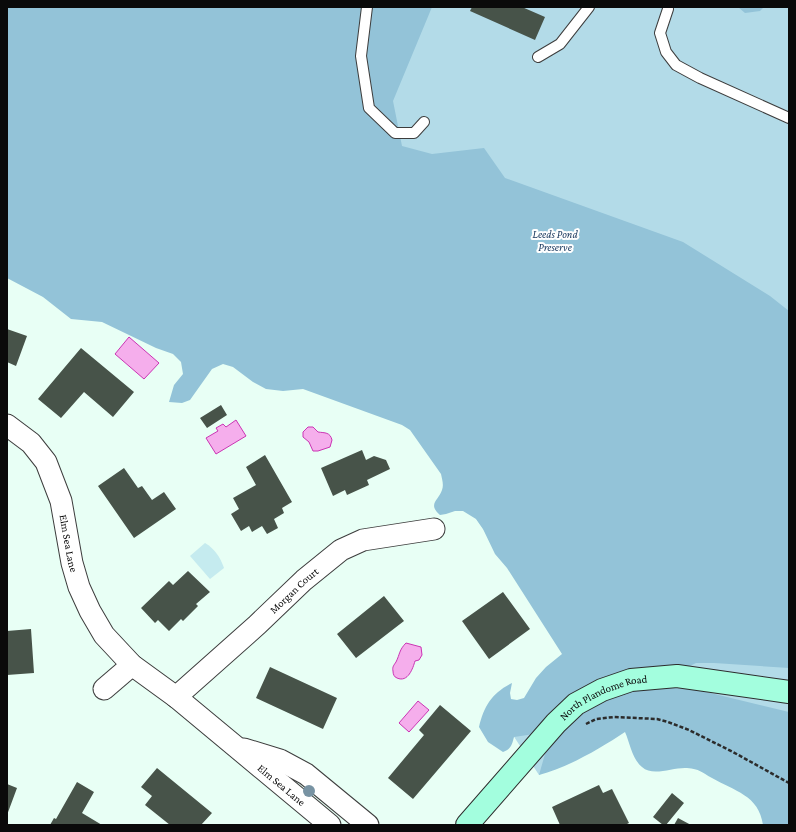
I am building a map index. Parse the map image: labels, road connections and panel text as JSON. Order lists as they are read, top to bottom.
{
  "streets": {
    "main road": ["North Plandome Road"],
    "street": ["Elm Sea Lane", "Morgan Court"]
  },
  "crossings": [
    ["Elm Sea Lane", "Morgan Court"]
  ],
  "parks": ["Leeds Pond Preserve"]
}
